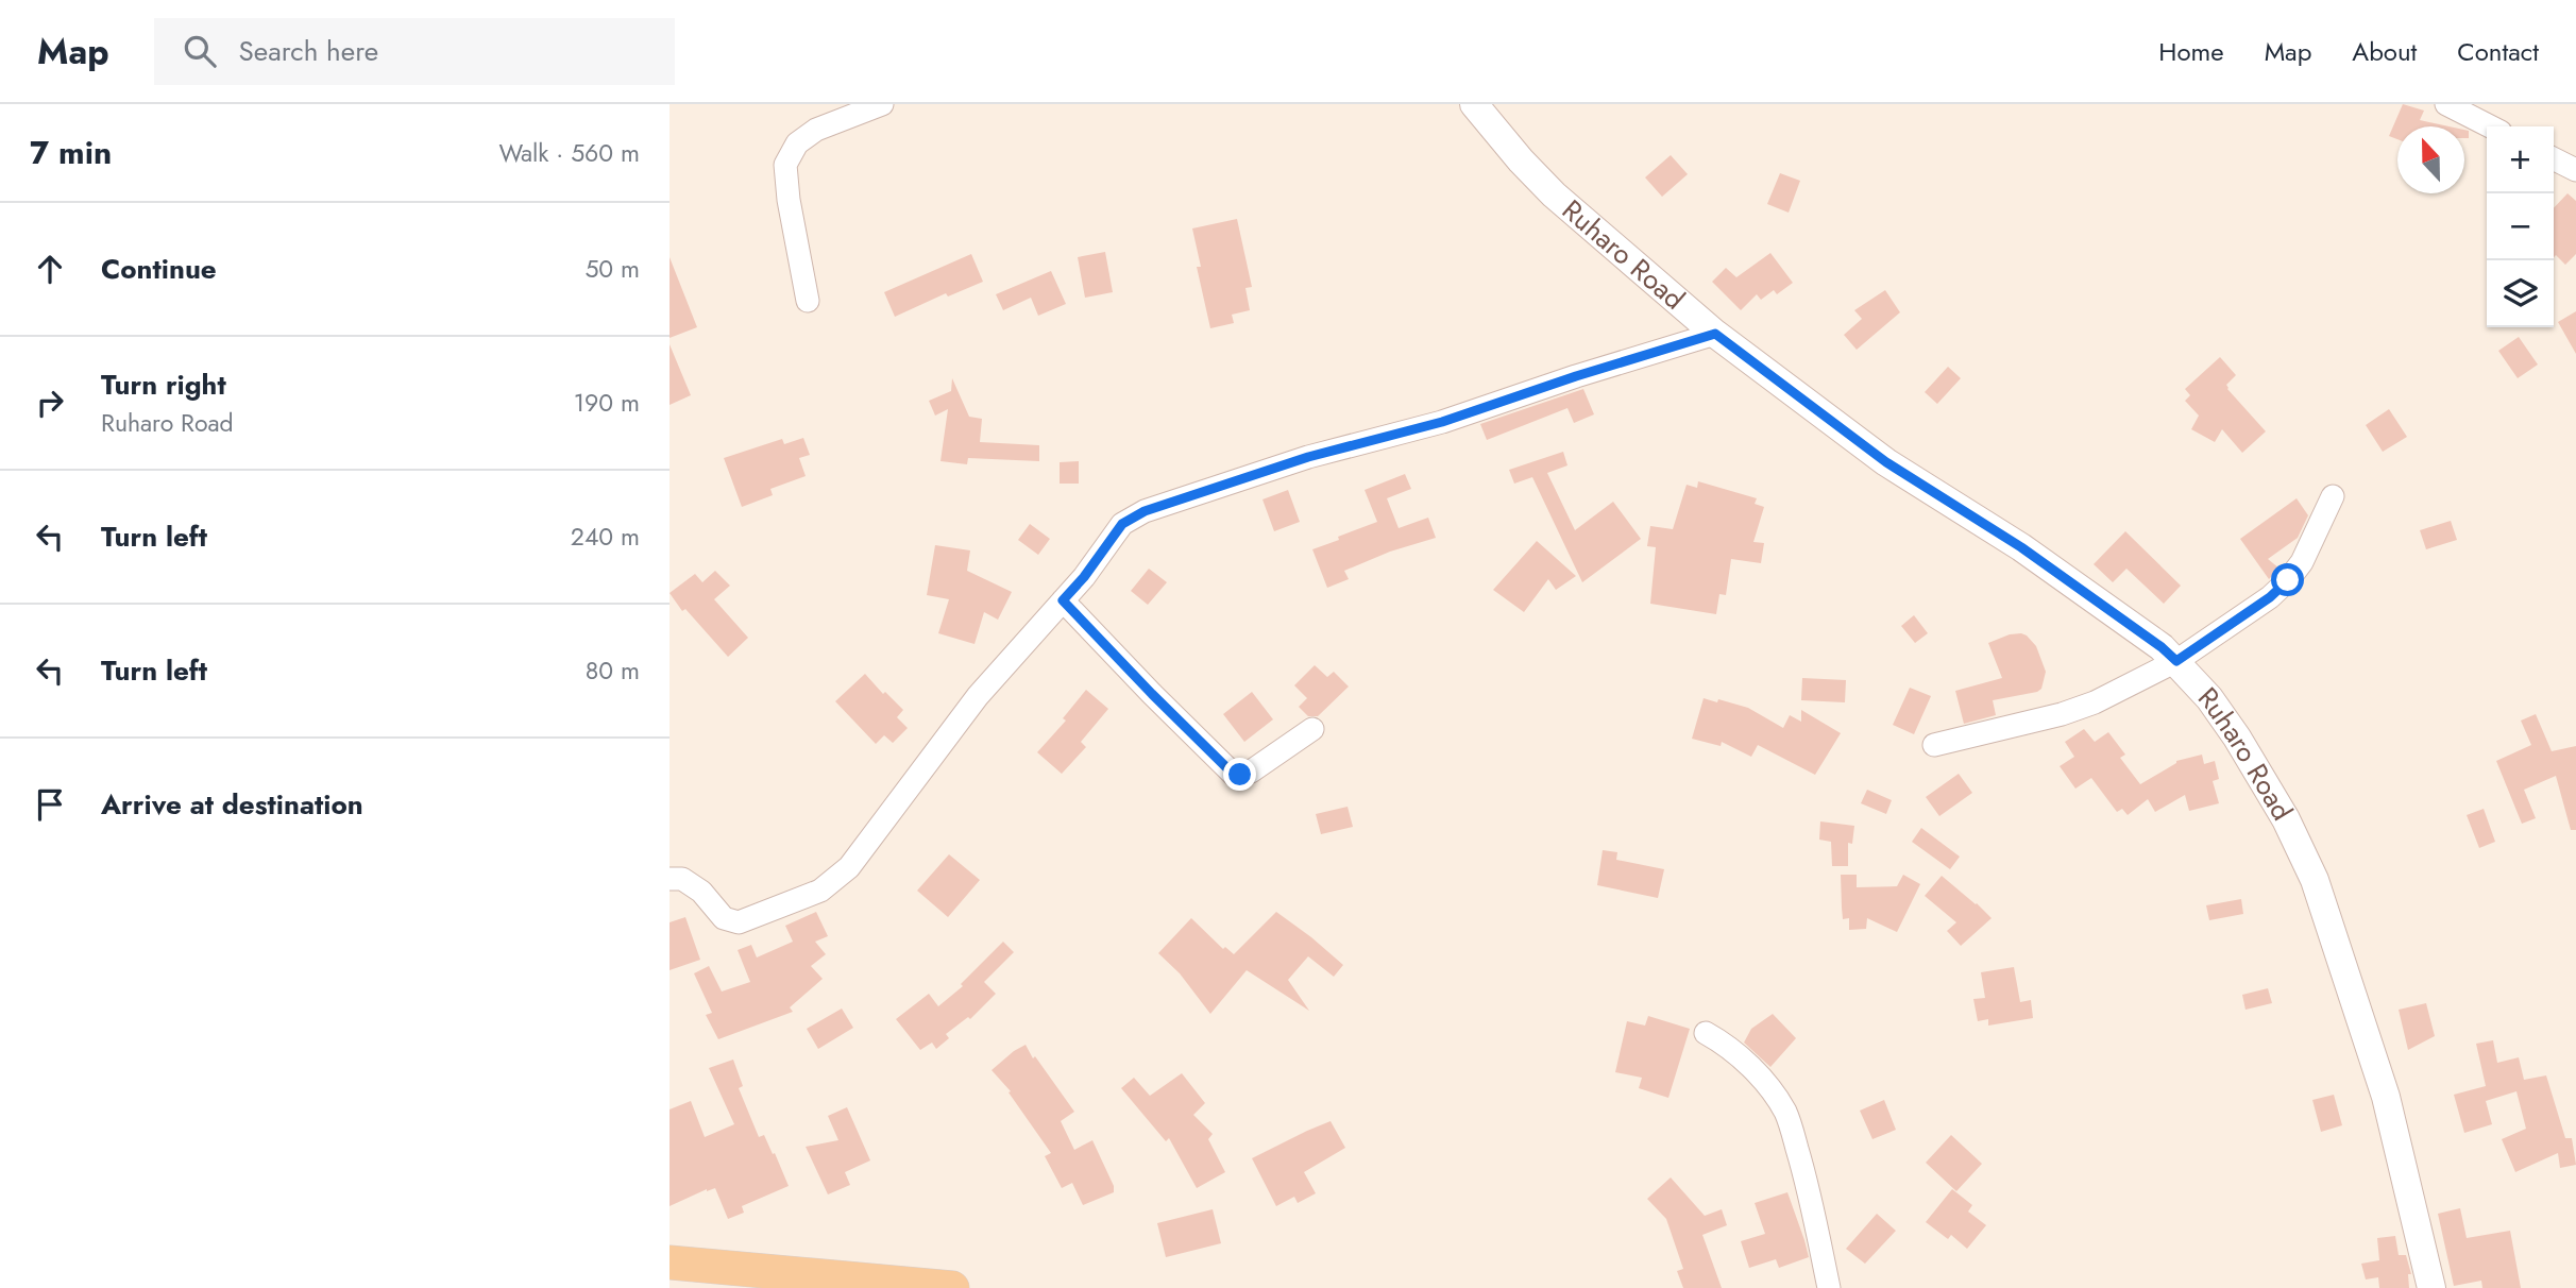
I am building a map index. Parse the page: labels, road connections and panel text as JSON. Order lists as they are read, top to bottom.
{
  "streets": {
    "street": ["Ruharo Road"]
  },
  "north": "top",
  "page": {
    "header": "Map",
    "search": "Search here",
    "nav": [
      "Home",
      "Map",
      "About",
      "Contact"
    ],
    "heading": ["7 min", "Walk · 560 m"],
    "map_buttons": ["+", "−"],
    "list": [
      ["Continue", "50 m"],
      ["Turn right", "Ruharo Road", "190 m"],
      ["Turn left", "240 m"],
      ["Turn left", "80 m"],
      "Arrive at destination"
    ]
  }
}
